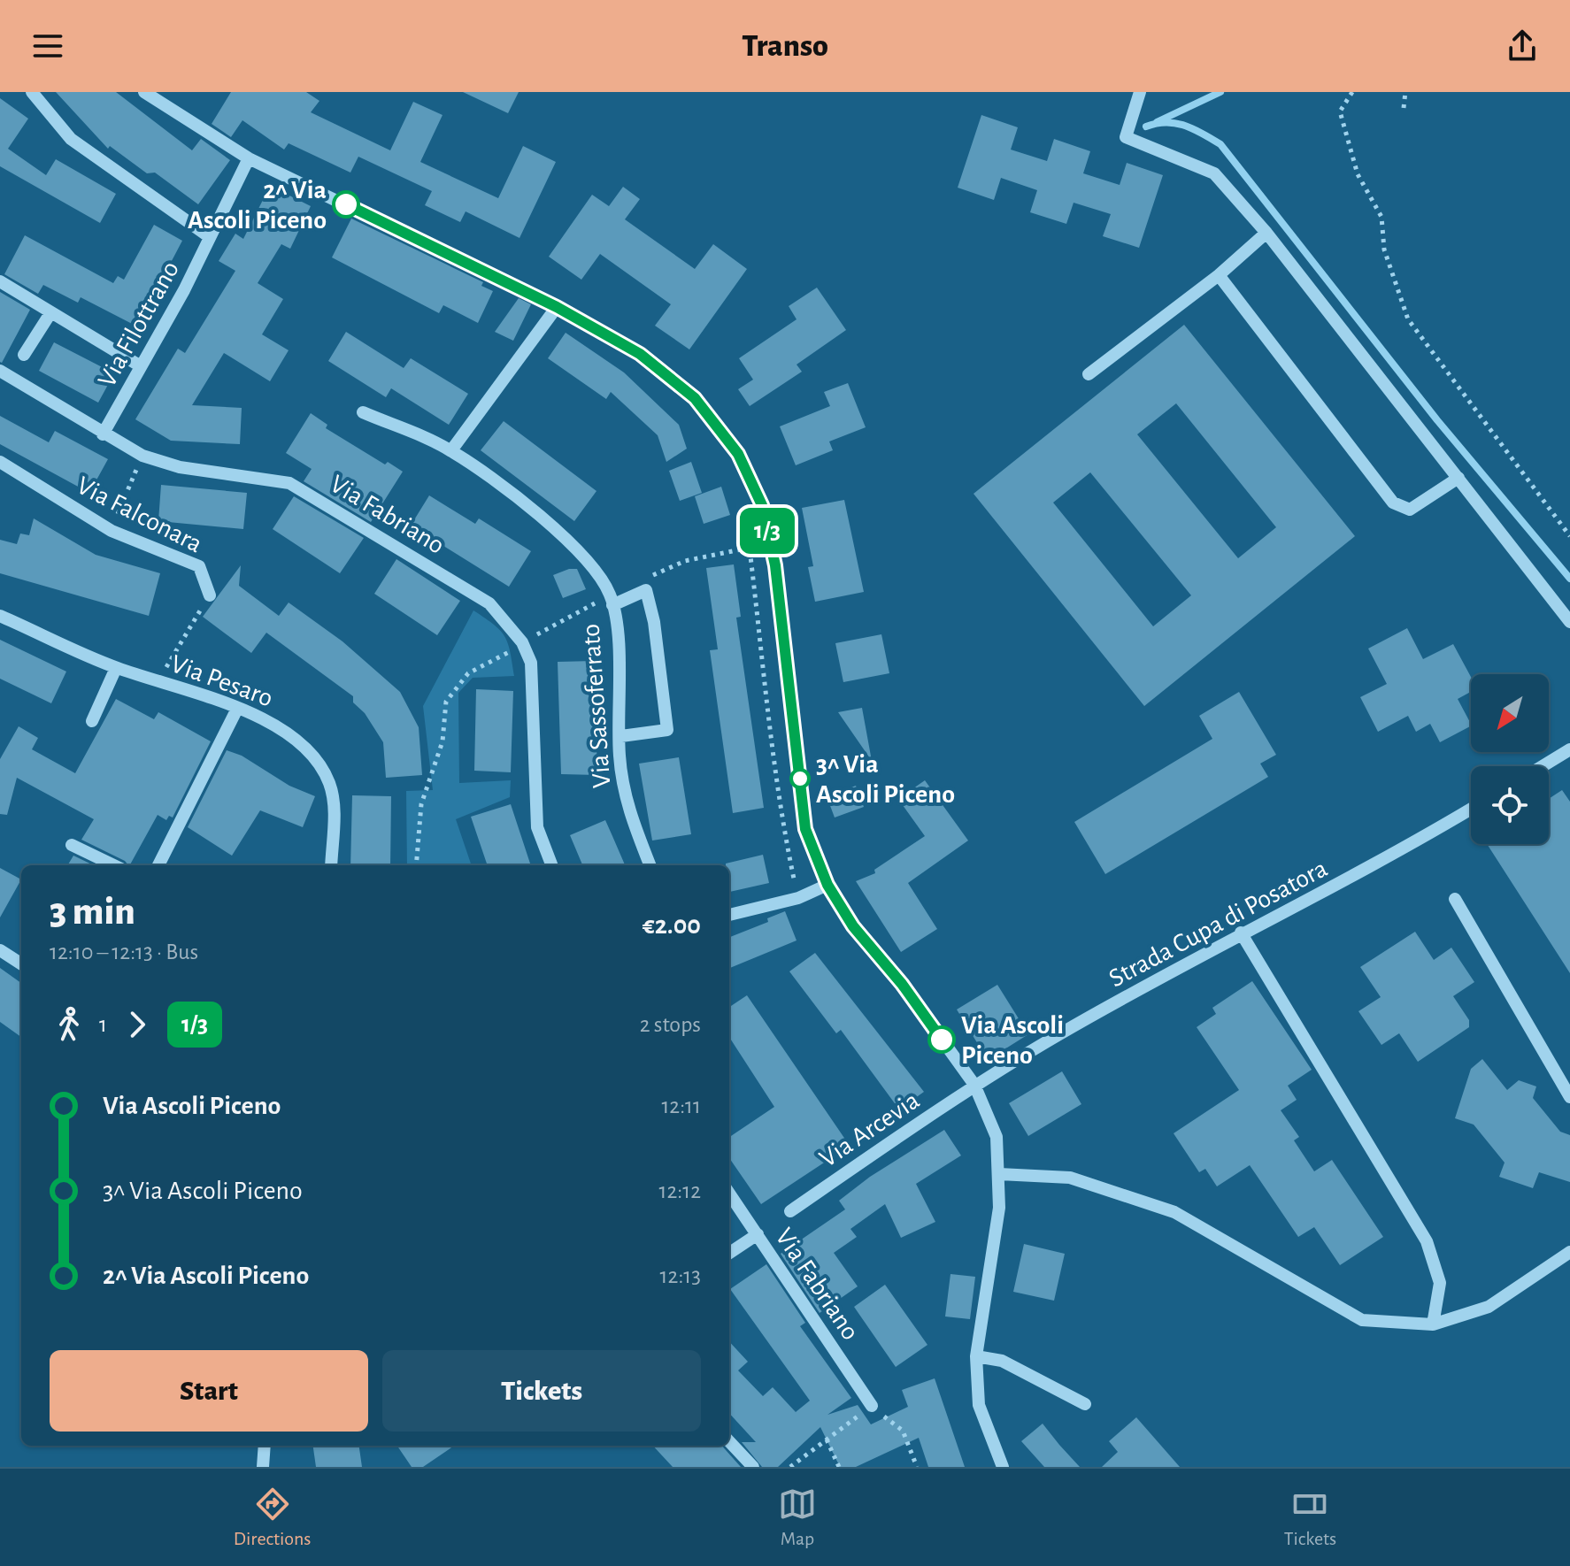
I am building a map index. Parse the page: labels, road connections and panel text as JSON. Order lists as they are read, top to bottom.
{
  "streets": {
    "street": [
      "Via Filottrano",
      "Via Falconara",
      "Via Fabriano",
      "Via Pesaro",
      "Via Sassoferrato",
      "Strada Cupa di Posatora",
      "Via Arcevia"
    ]
  },
  "crossings": [
    ["Via Filottrano", "Via Fabriano"],
    ["Strada Cupa di Posatora", "Via Arcevia"]
  ],
  "places": ["2^ Via Ascoli Piceno", "3^ Via Ascoli Piceno", "Via Ascoli Piceno"],
  "lines": ["bus line 1/3"],
  "north": "bottom left",
  "page": {
    "header": "Transo",
    "on_map": "1/3",
    "heading": ["3 min", "12:10 – 12:13 · Bus", "€2.00"],
    "legs": ["1", "1/3", "2 stops"],
    "list": [
      {
        "name": "Via Ascoli Piceno",
        "value": "12:11"
      },
      {
        "name": "3^ Via Ascoli Piceno",
        "value": "12:12"
      },
      {
        "name": "2^ Via Ascoli Piceno",
        "value": "12:13"
      }
    ],
    "buttons": ["Start", "Tickets"],
    "tabs": ["Directions", "Map", "Tickets"]
  }
}
